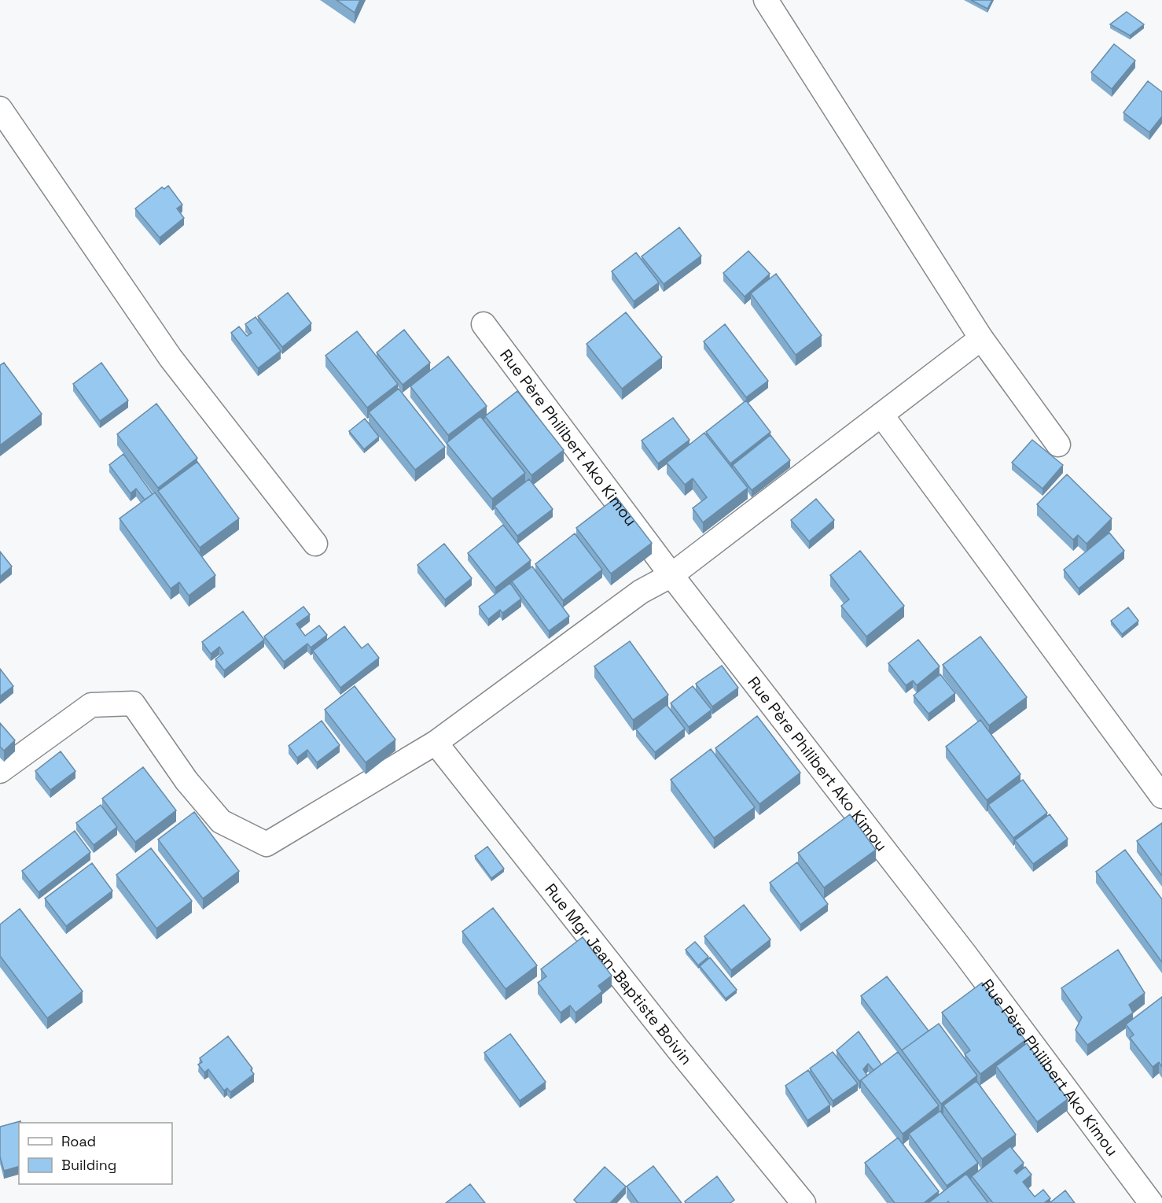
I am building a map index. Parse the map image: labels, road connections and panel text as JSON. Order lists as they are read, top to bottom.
{
  "streets": {
    "street": ["Rue Père Philibert Ako Kimou", "Rue Mgr Jean-Baptiste Boivin"]
  },
  "legend": ["Road", "Building"]
}
